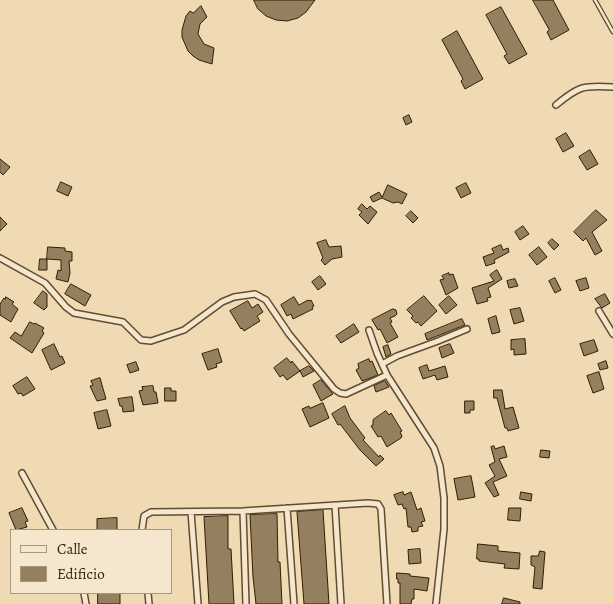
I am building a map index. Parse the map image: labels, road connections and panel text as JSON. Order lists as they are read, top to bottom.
{
  "legend": ["Calle", "Edificio"]
}
